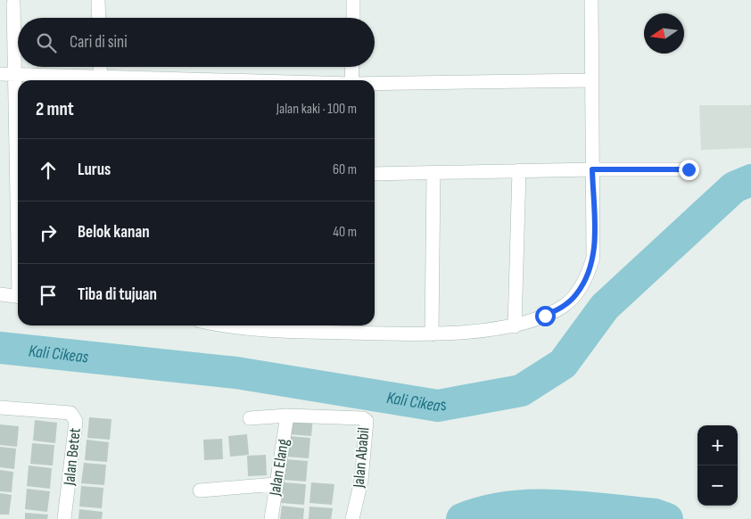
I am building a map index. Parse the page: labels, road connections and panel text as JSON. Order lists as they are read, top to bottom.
{
  "streets": {
    "street": ["Jalan Betet", "Jalan Ababil", "Jalan Elang"]
  },
  "crossings": [
    ["Jalan Ababil", "Jalan Elang"]
  ],
  "water": ["Kali Cikeas"],
  "north": "left",
  "page": {
    "search": "Cari di sini",
    "heading": ["2 mnt", "Jalan kaki · 100 m"],
    "list": [
      ["Lurus", "60 m"],
      ["Belok kanan", "40 m"],
      "Tiba di tujuan"
    ],
    "map_buttons": ["+", "−"]
  }
}
